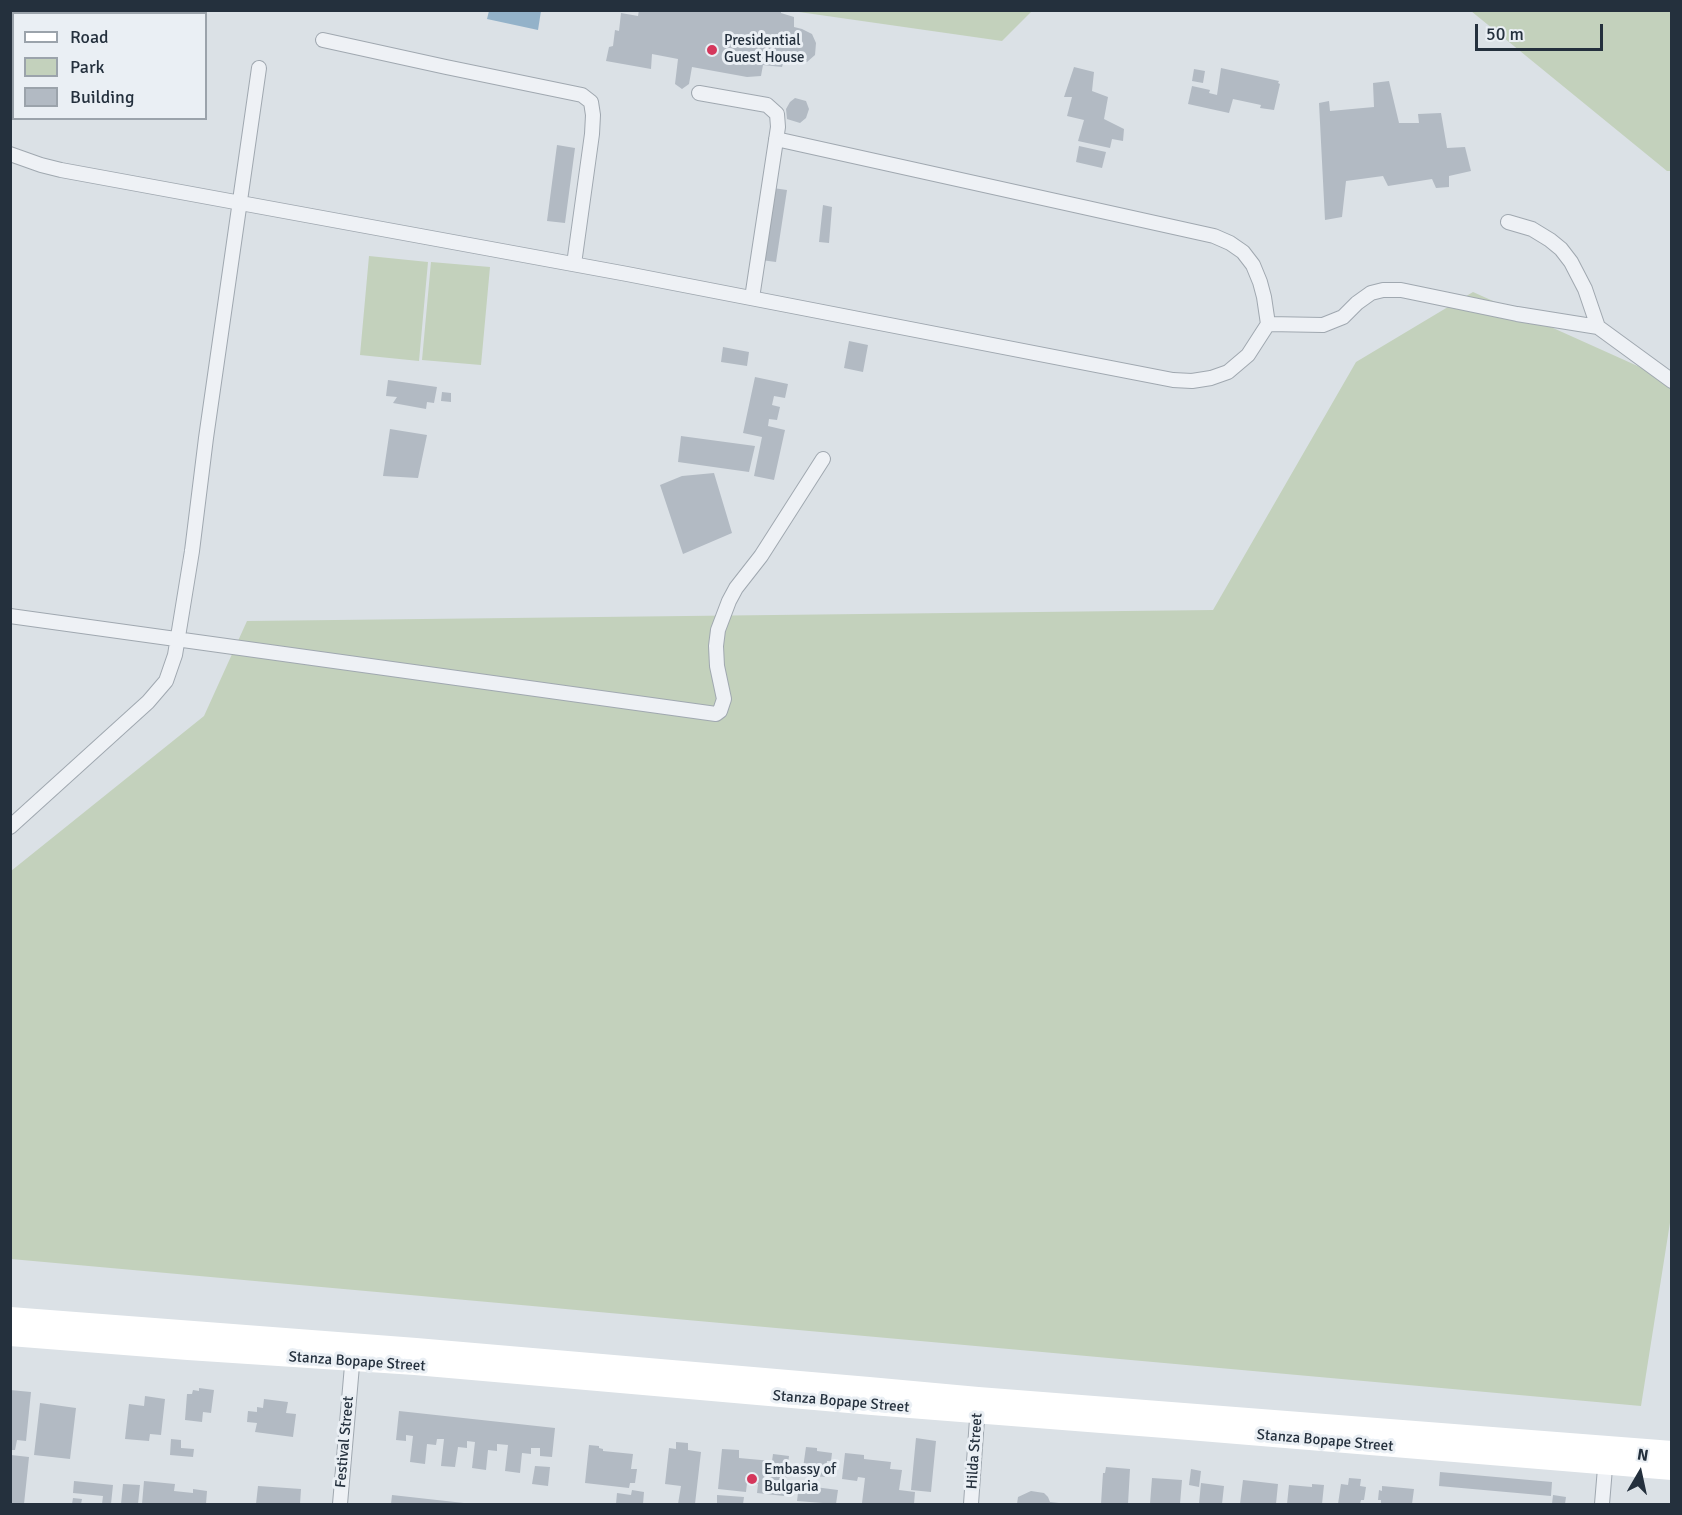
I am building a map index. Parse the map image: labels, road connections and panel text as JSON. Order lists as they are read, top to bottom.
{
  "streets": {
    "main road": ["Stanza Bopape Street"],
    "street": ["Festival Street", "Hilda Street"]
  },
  "crossings": [
    ["Stanza Bopape Street", "Festival Street"],
    ["Stanza Bopape Street", "Hilda Street"]
  ],
  "places": ["Presidential Guest House", "Embassy of Bulgaria"],
  "legend": ["Road", "Park", "Building"],
  "scale_bar": "50 m",
  "north": "top"
}
